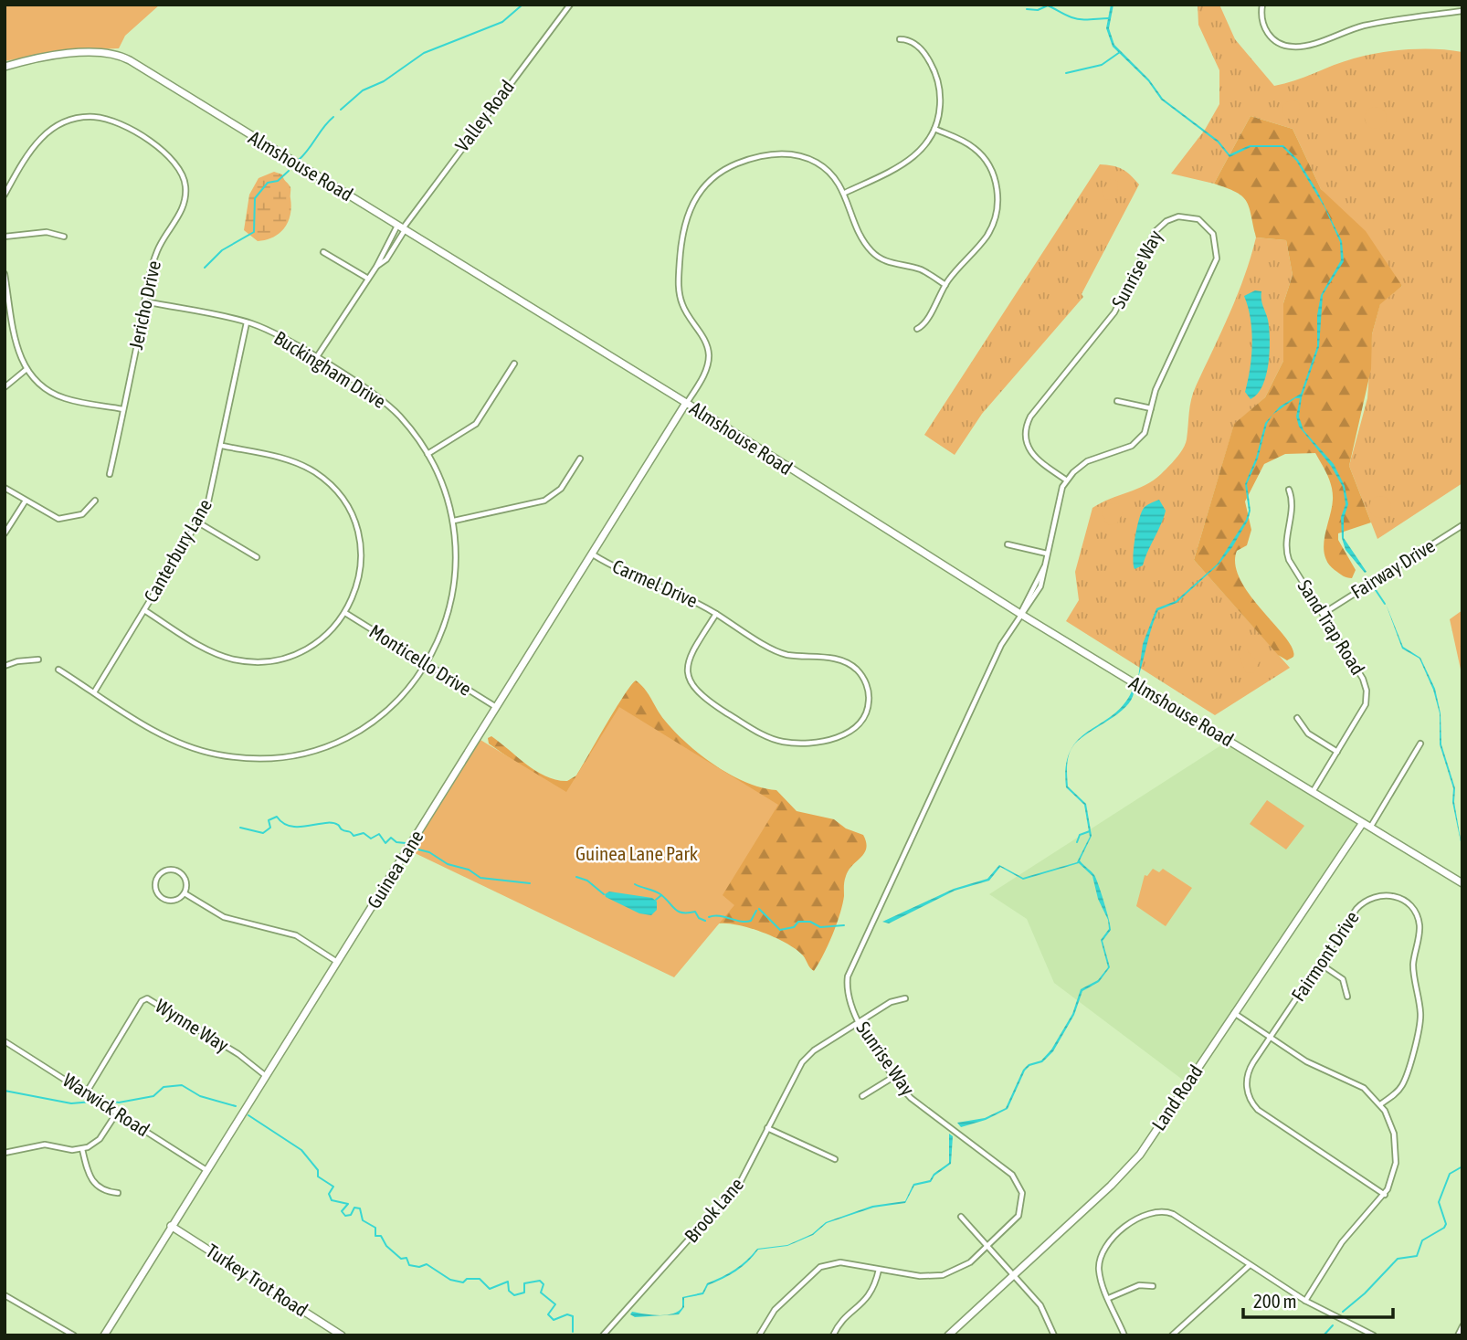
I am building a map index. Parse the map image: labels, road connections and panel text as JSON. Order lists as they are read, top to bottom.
{
  "streets": {
    "street": [
      "Valley Road",
      "Almshouse Road",
      "Sunrise Way",
      "Jericho Drive",
      "Buckingham Drive",
      "Canterbury Lane",
      "Fairway Drive",
      "Carmel Drive",
      "Sand Trap Road",
      "Monticello Drive",
      "Guinea Lane",
      "Fairmont Drive",
      "Wynne Way",
      "Land Road",
      "Warwick Road",
      "Brook Lane",
      "Turkey Trot Road"
    ]
  },
  "crossings": [
    ["Valley Road", "Almshouse Road"],
    ["Almshouse Road", "Sunrise Way"],
    ["Almshouse Road", "Sand Trap Road"],
    ["Almshouse Road", "Guinea Lane"],
    ["Almshouse Road", "Land Road"],
    ["Sunrise Way", "Brook Lane"],
    ["Jericho Drive", "Buckingham Drive"],
    ["Buckingham Drive", "Canterbury Lane"],
    ["Buckingham Drive", "Monticello Drive"],
    ["Canterbury Lane", "Monticello Drive"],
    ["Fairway Drive", "Sand Trap Road"],
    ["Carmel Drive", "Guinea Lane"],
    ["Monticello Drive", "Guinea Lane"],
    ["Guinea Lane", "Wynne Way"],
    ["Guinea Lane", "Warwick Road"],
    ["Guinea Lane", "Turkey Trot Road"],
    ["Wynne Way", "Warwick Road"]
  ],
  "parks": ["Guinea Lane Park"],
  "scale_bar": "200 m"
}
